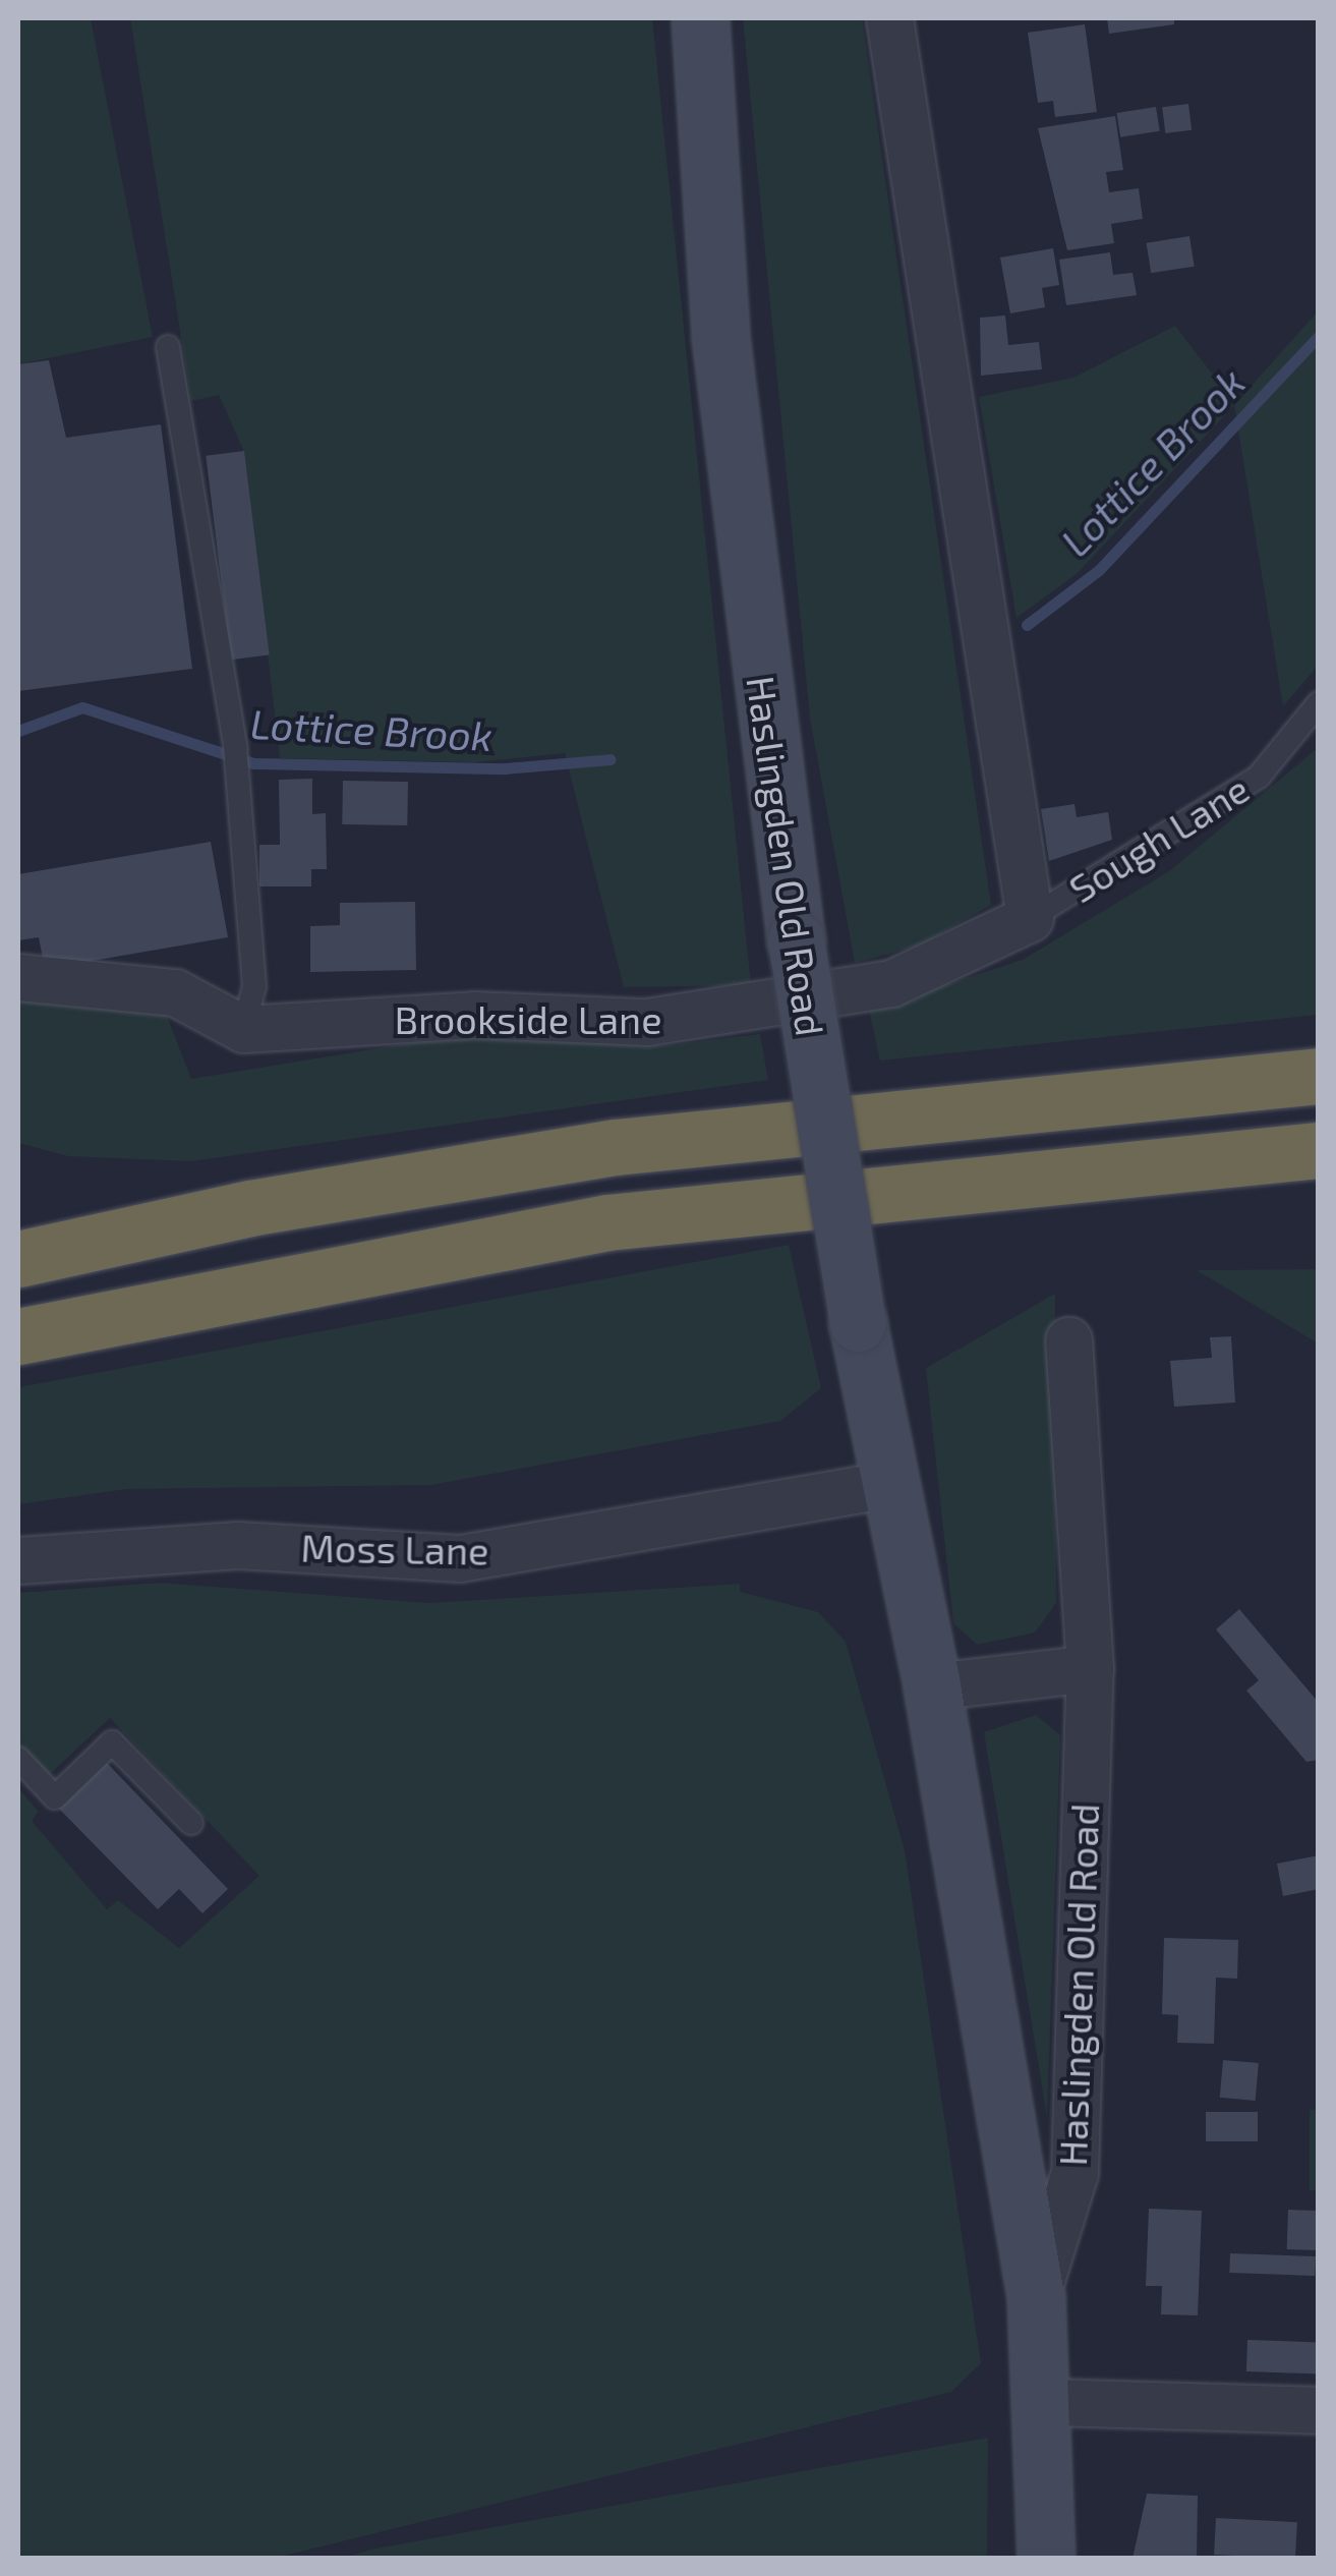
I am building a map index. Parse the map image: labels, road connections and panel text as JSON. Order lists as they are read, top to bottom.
{
  "streets": {
    "main road": ["Haslingden Old Road"],
    "street": ["Brookside Lane", "Moss Lane"],
    "lane": ["Sough Lane"]
  },
  "crossings": [
    ["Sough Lane", "Brookside Lane"],
    ["Haslingden Old Road", "Moss Lane"]
  ],
  "water": ["Lottice Brook"]
}
